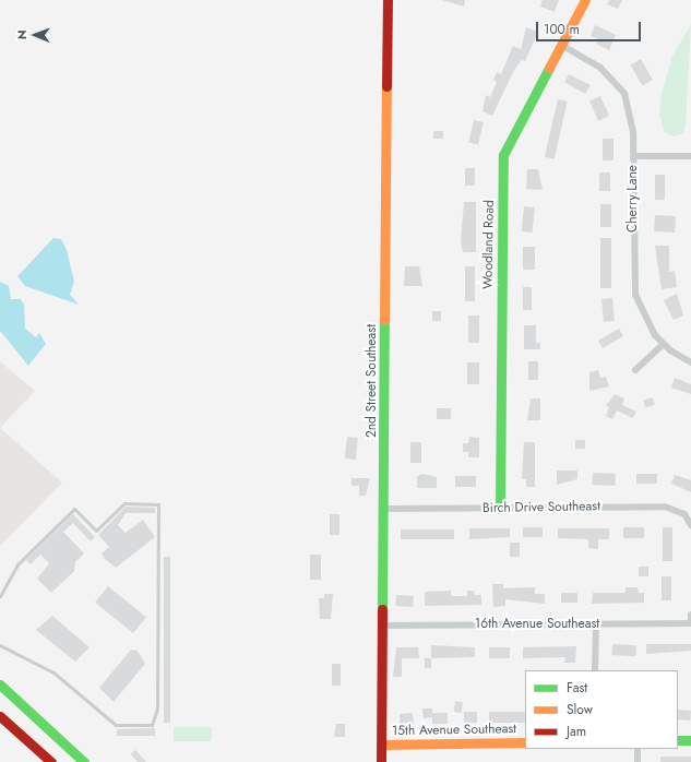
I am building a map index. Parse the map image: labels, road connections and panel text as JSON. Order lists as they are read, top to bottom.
{
  "streets": {
    "main road": ["Woodland Road", "2nd Street Southeast", "15th Avenue Southeast"],
    "street": ["Cherry Lane", "Birch Drive Southeast", "16th Avenue Southeast"]
  },
  "crossings": [
    ["Cherry Lane", "Woodland Road"],
    ["Woodland Road", "Birch Drive Southeast"],
    ["2nd Street Southeast", "Birch Drive Southeast"],
    ["2nd Street Southeast", "16th Avenue Southeast"],
    ["2nd Street Southeast", "15th Avenue Southeast"]
  ],
  "legend": ["Fast", "Slow", "Jam"],
  "scale_bar": "100 m",
  "north": "left"
}
